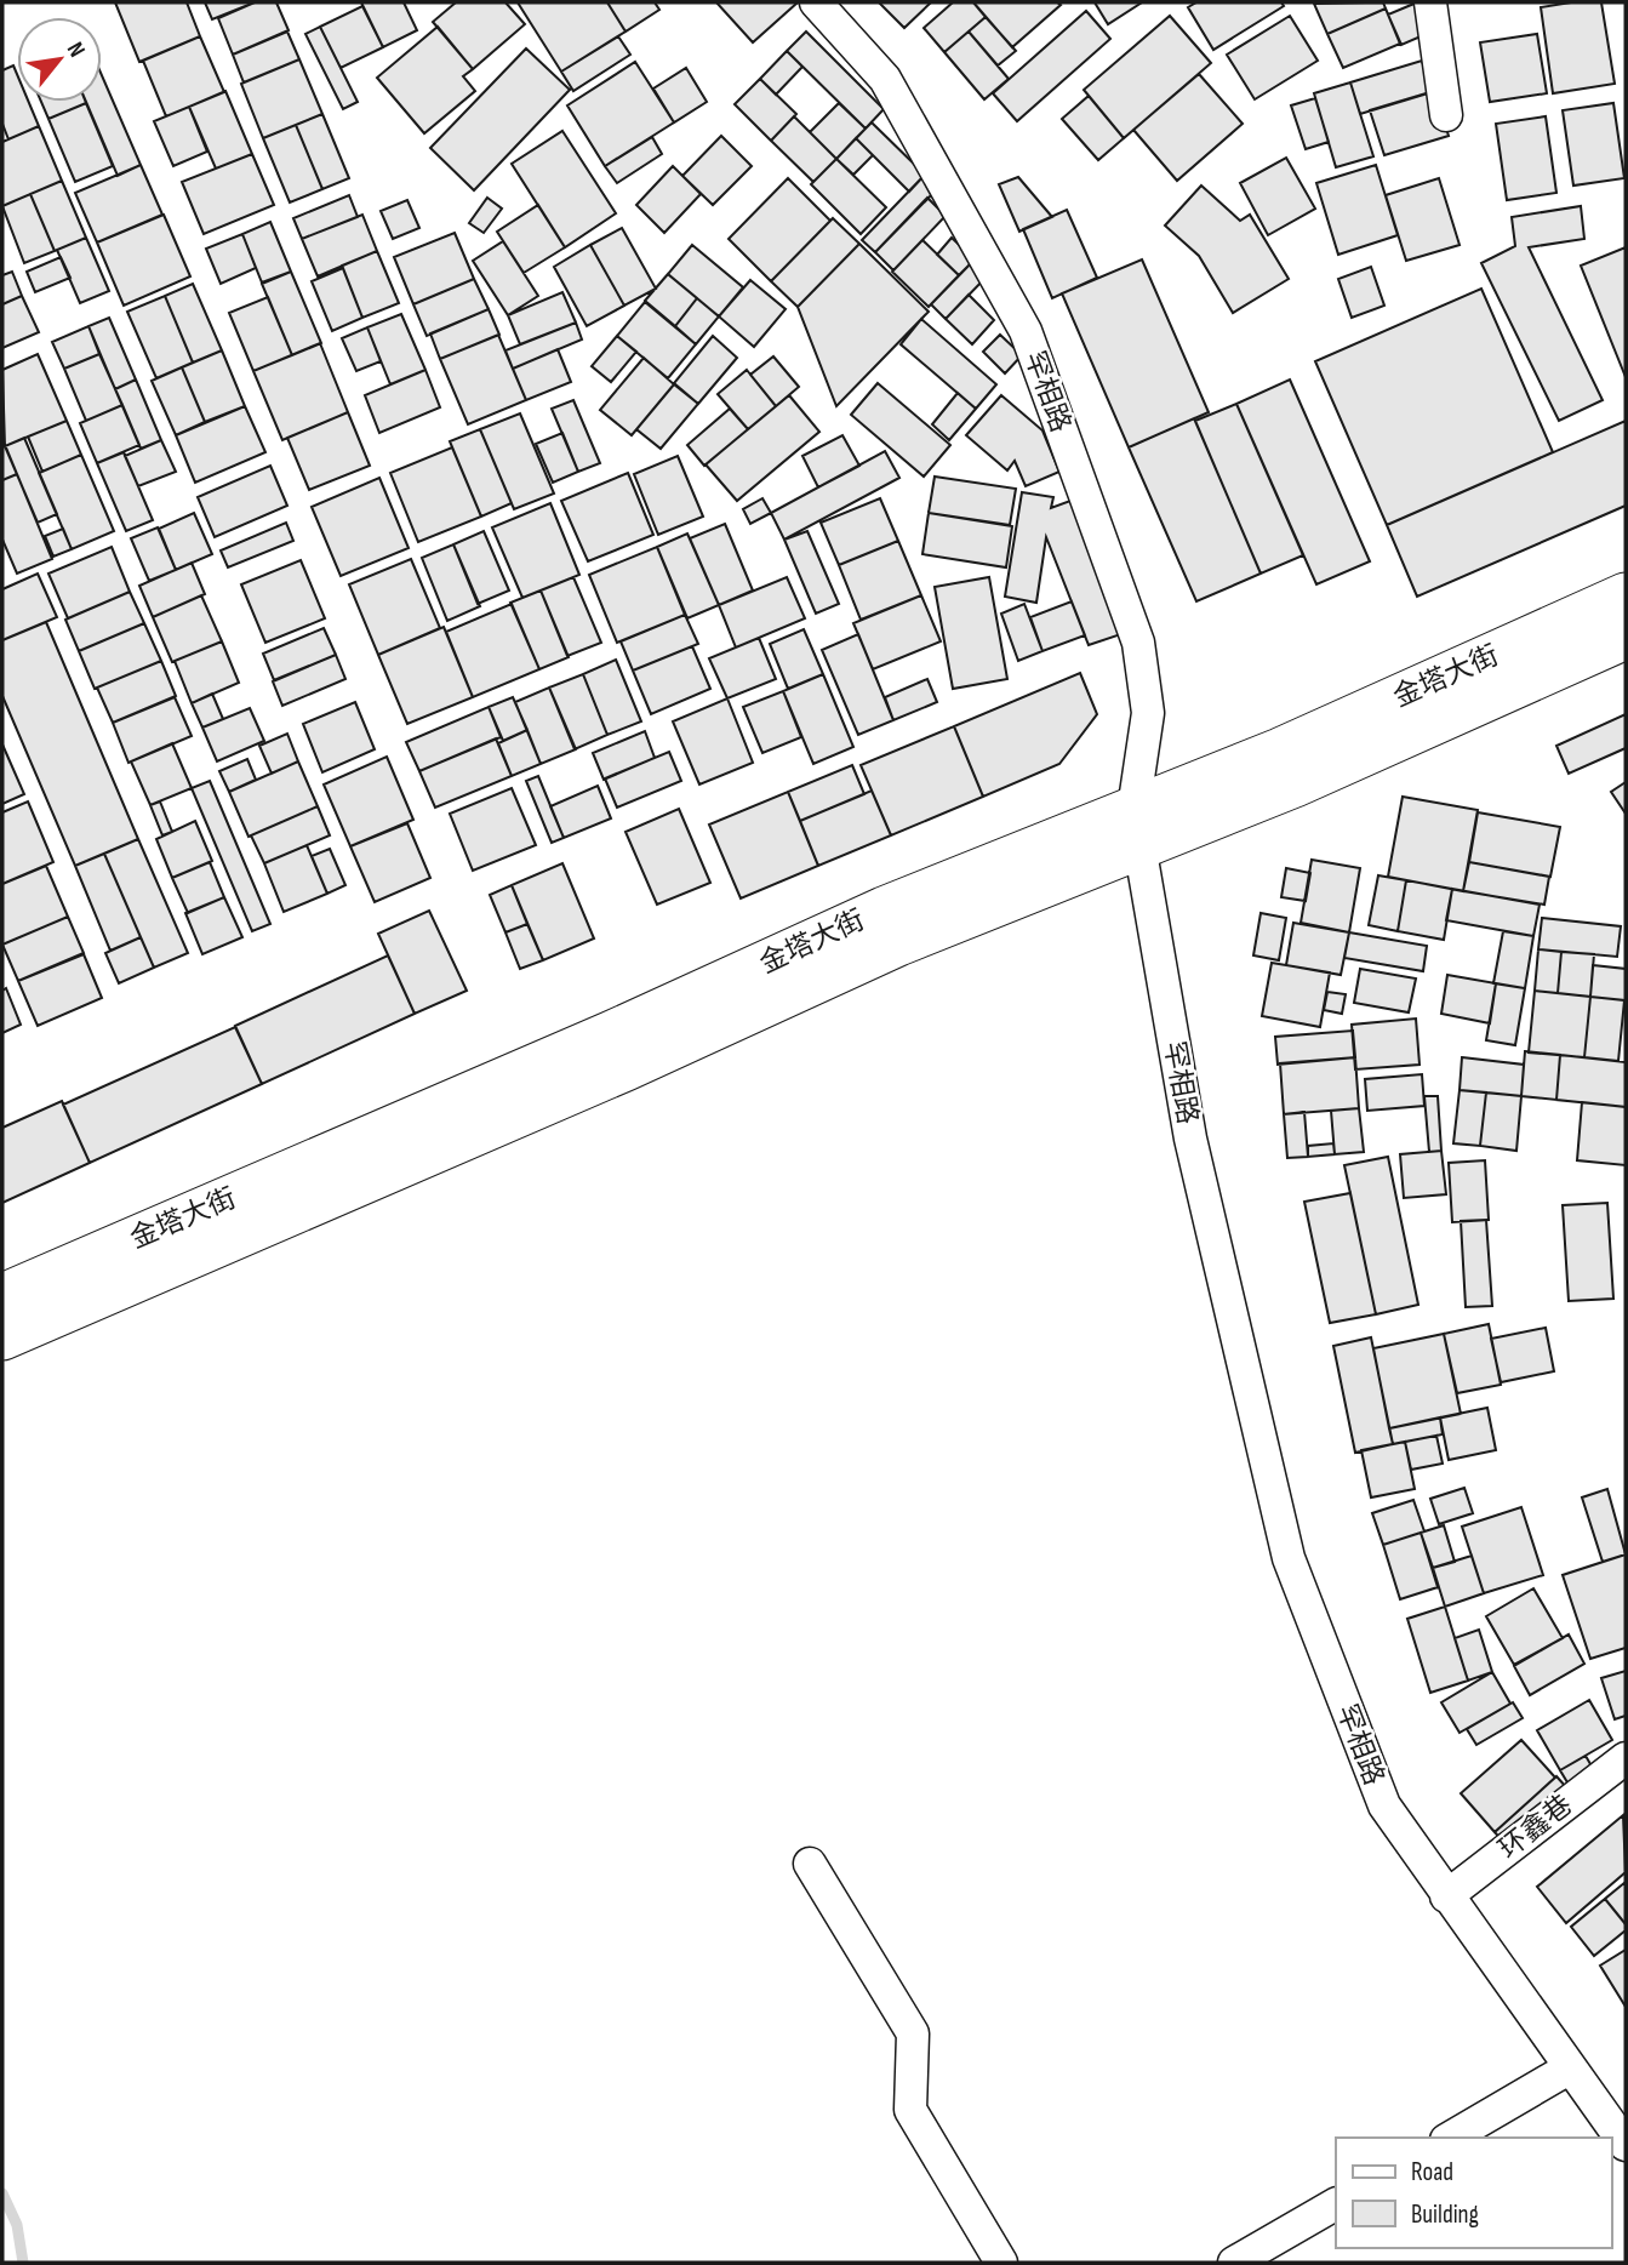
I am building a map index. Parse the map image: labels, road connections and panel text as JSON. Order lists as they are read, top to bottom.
{
  "streets": {
    "main road": ["金塔大街"],
    "street": ["罕相路", "环鑫巷"]
  },
  "crossings": [
    ["罕相路", "金塔大街"],
    ["罕相路", "环鑫巷"]
  ],
  "legend": ["Road", "Building"],
  "north": "top right"
}
